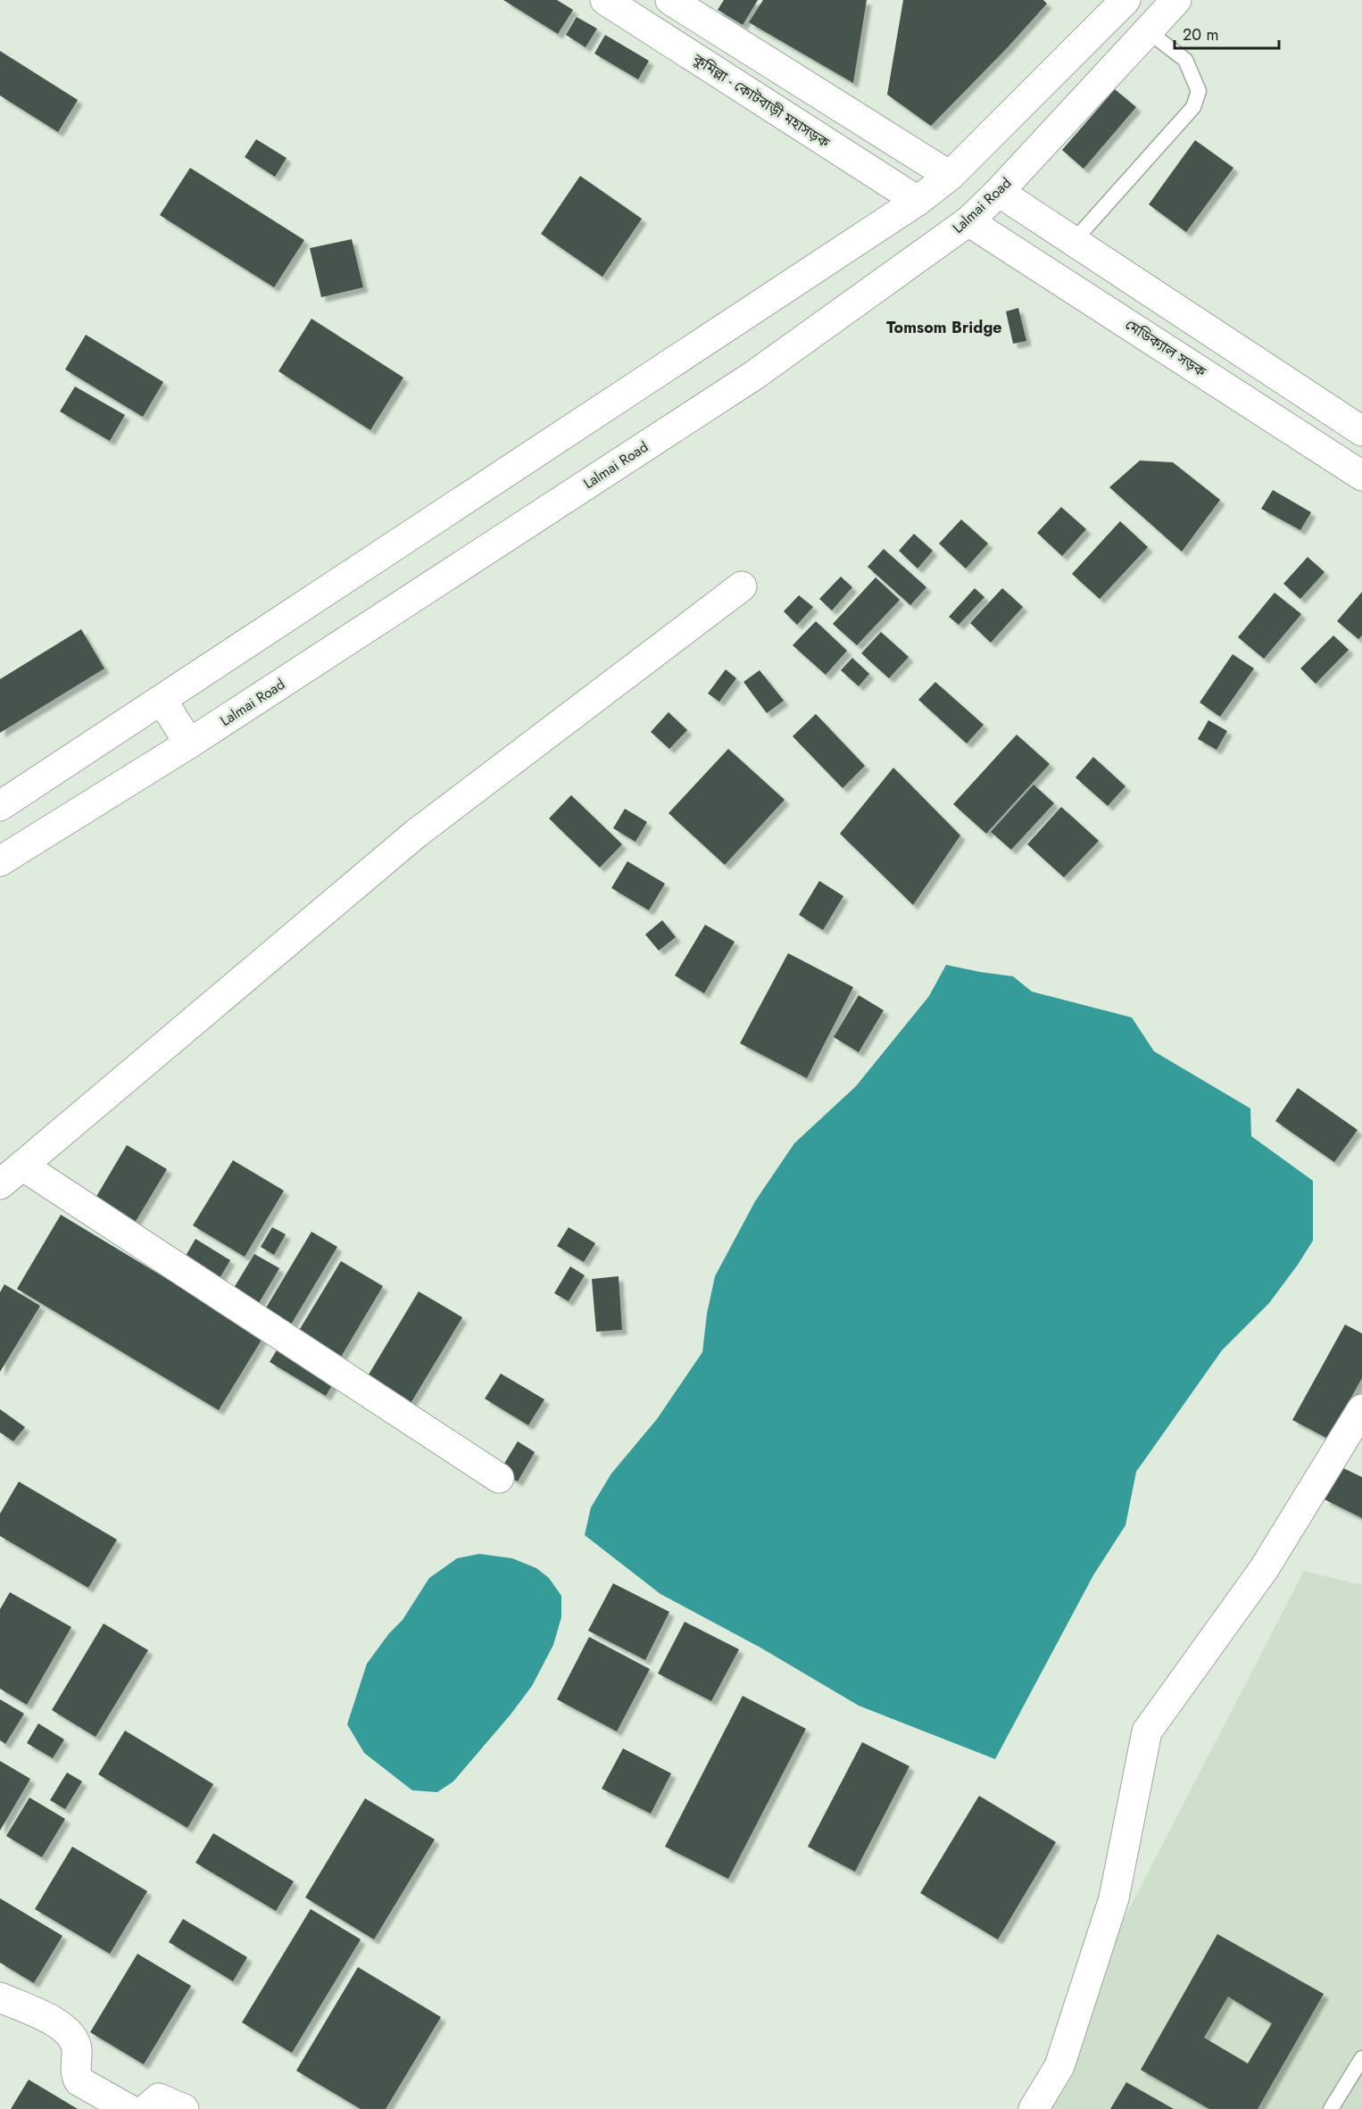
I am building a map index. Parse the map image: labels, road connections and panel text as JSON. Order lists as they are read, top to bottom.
{
  "streets": {
    "main road": ["কুমিল্লা - কোটবাড়ী মহাসড়ক", "Lalmai Road", "মেডিক্যাল সড়ক"]
  },
  "crossings": [
    ["Lalmai Road", "মেডিক্যাল সড়ক"]
  ],
  "districts": ["Tomsom Bridge"],
  "scale_bar": "20 m"
}
